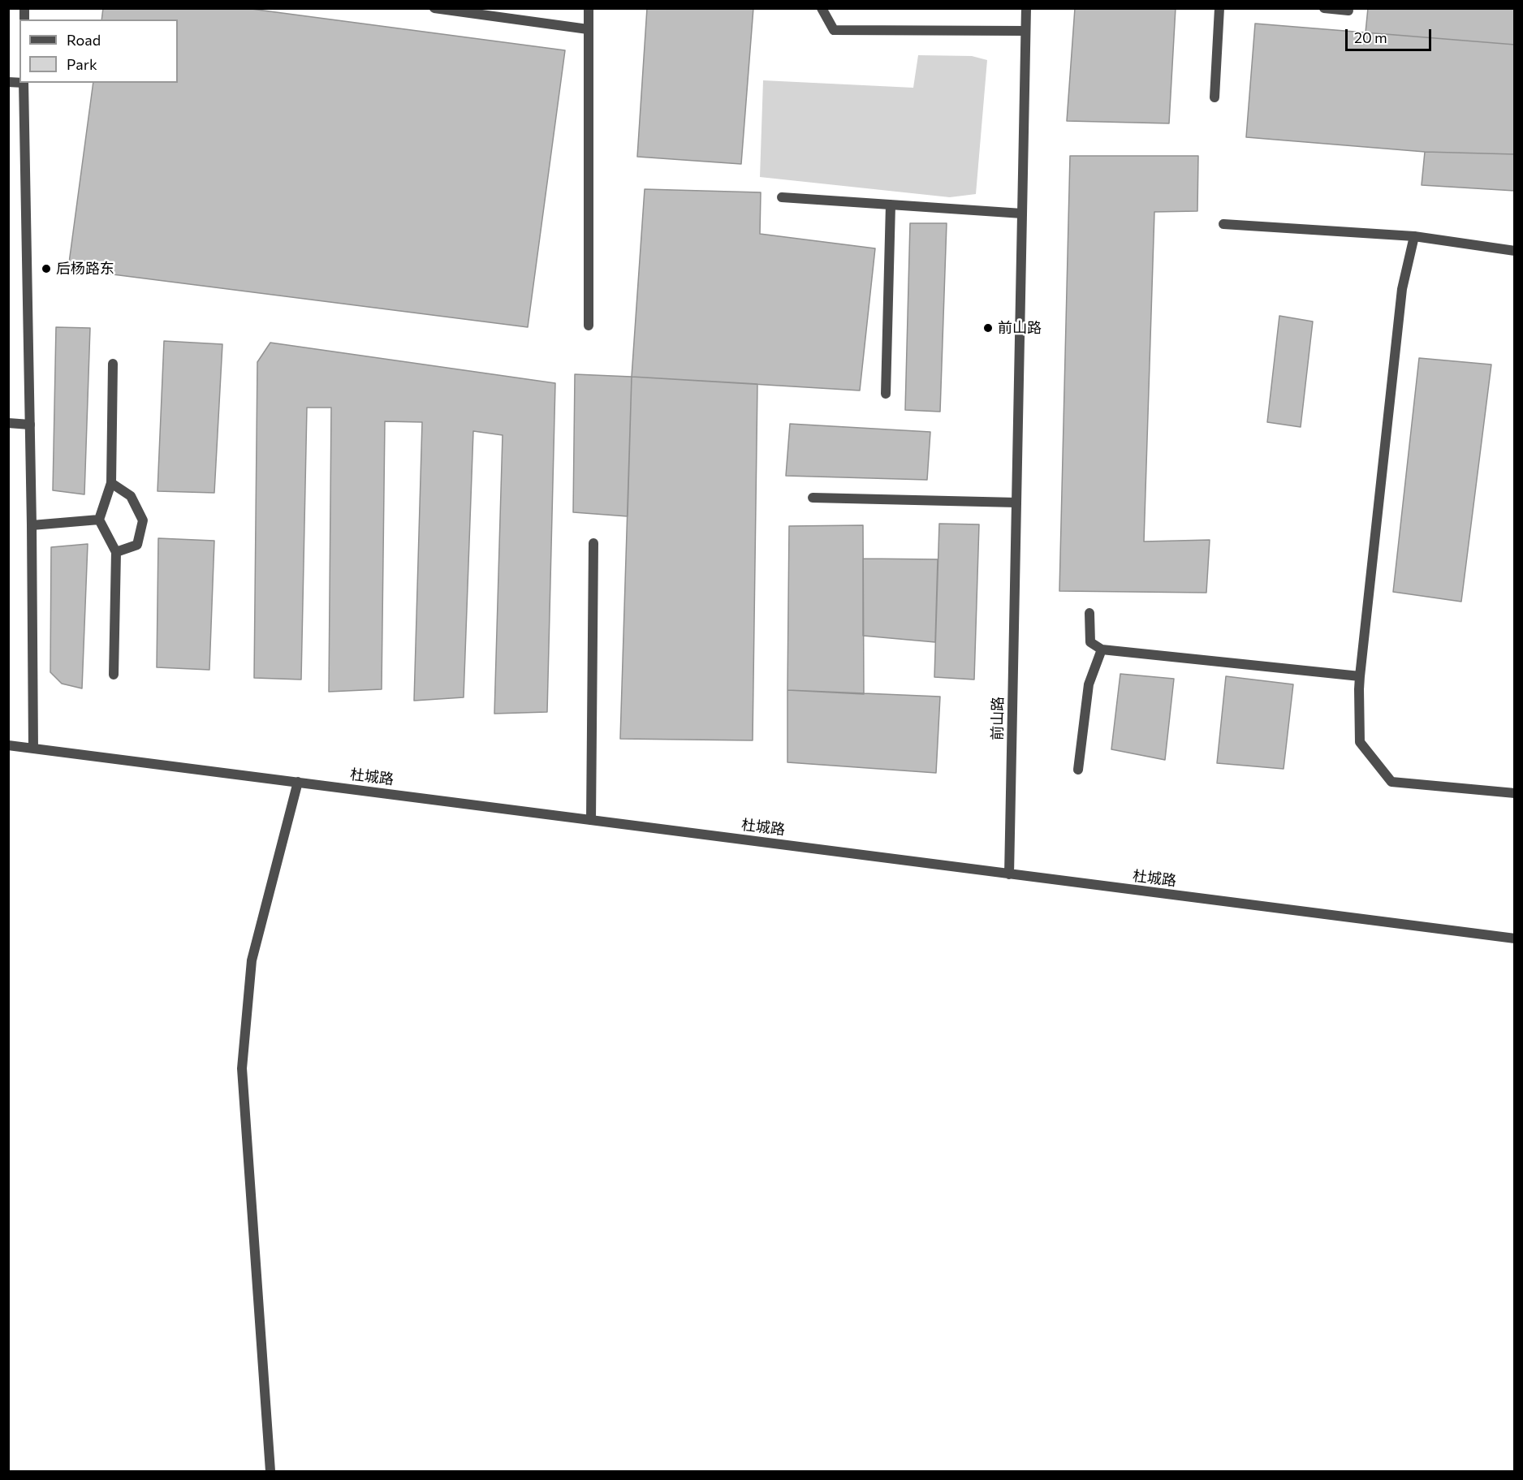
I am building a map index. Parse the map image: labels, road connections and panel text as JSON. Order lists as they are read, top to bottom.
{
  "streets": {
    "street": ["前山路", "杜城路"]
  },
  "crossings": [
    ["前山路", "杜城路"]
  ],
  "places": ["后杨路东", "前山路"],
  "legend": ["Road", "Park"],
  "scale_bar": "20 m"
}
